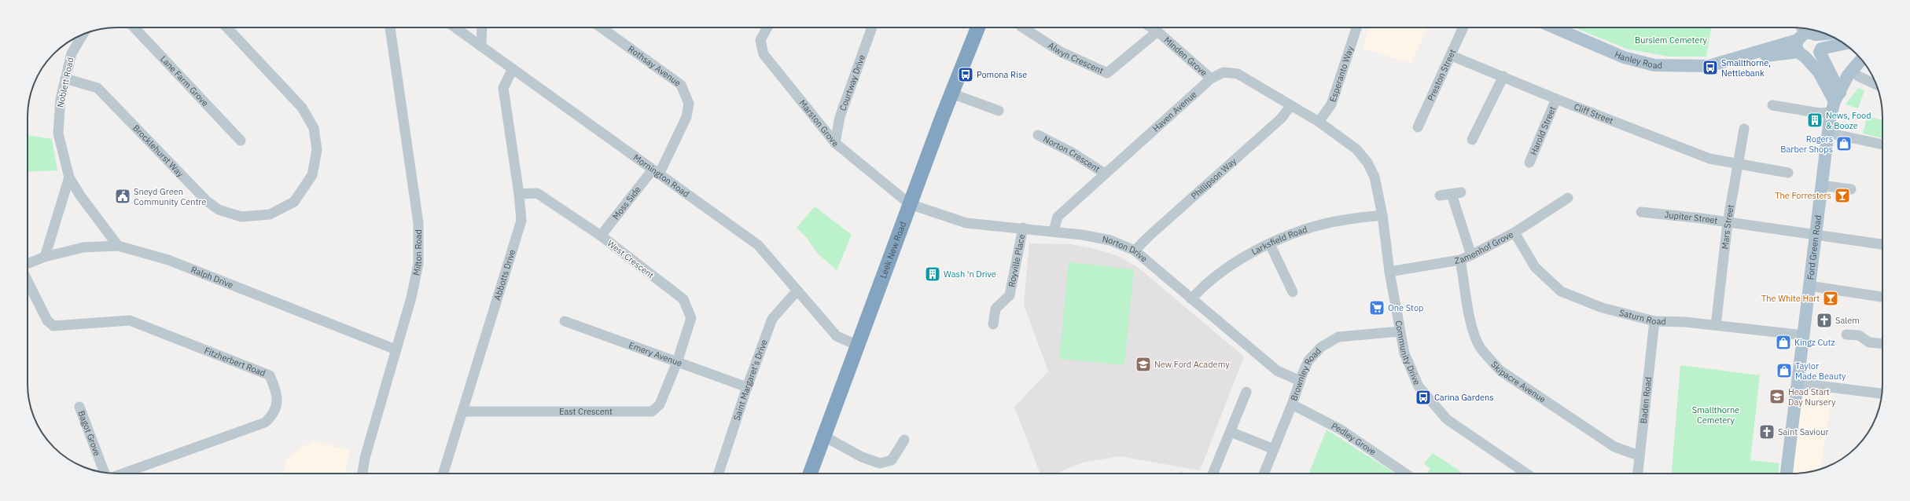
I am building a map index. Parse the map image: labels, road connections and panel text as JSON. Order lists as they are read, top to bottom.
{
  "streets": {
    "highway": ["Leek New Road"],
    "main road": ["Hanley Road", "Ford Green Road"],
    "street": [
      "Minden Grove",
      "Alwyn Crescent",
      "Rothsay Avenue",
      "Esperanto Way",
      "Preston Street",
      "Lane Farm Grove",
      "Noblett Road",
      "Courtway Drive",
      "Haven Avenue",
      "Cliff Street",
      "Marston Grove",
      "Harold Street",
      "Brocklehurst Way",
      "Norton Crescent",
      "Mornington Road",
      "Phillipson Way",
      "Moss Side",
      "Jupiter Street",
      "Mars Street",
      "Larksfield Road",
      "Zamenhof Grove",
      "Norton Drive",
      "Milton Road",
      "West Crescent",
      "Royville Place",
      "Abbotts Drive",
      "Ralph Drive",
      "Saturn Road",
      "Community Drive",
      "Emery Avenue",
      "Fitzherbert Road",
      "Brownley Road",
      "Saint Margaret's Drive",
      "Skipacre Avenue",
      "Baden Road",
      "East Crescent",
      "Bagot Grove",
      "Pedley Grove"
    ]
  },
  "crossings": [
    ["Minden Grove", "Alwyn Crescent"],
    ["Minden Grove", "Haven Avenue"],
    ["Rothsay Avenue", "Mornington Road"],
    ["Rothsay Avenue", "Moss Side"],
    ["Esperanto Way", "Haven Avenue"],
    ["Esperanto Way", "Community Drive"],
    ["Preston Street", "Cliff Street"],
    ["Noblett Road", "Brocklehurst Way"],
    ["Noblett Road", "Ralph Drive"],
    ["Courtway Drive", "Marston Grove"],
    ["Haven Avenue", "Norton Crescent"],
    ["Haven Avenue", "Phillipson Way"],
    ["Haven Avenue", "Norton Drive"],
    ["Haven Avenue", "Community Drive"],
    ["Cliff Street", "Harold Street"],
    ["Cliff Street", "Mars Street"],
    ["Marston Grove", "Leek New Road"],
    ["Marston Grove", "Norton Drive"],
    ["Mornington Road", "Moss Side"],
    ["Mornington Road", "Leek New Road"],
    ["Mornington Road", "Abbotts Drive"],
    ["Mornington Road", "Saint Margaret's Drive"],
    ["Phillipson Way", "Norton Drive"],
    ["Moss Side", "West Crescent"],
    ["Jupiter Street", "Mars Street"],
    ["Jupiter Street", "Ford Green Road"],
    ["Mars Street", "Saturn Road"],
    ["Larksfield Road", "Norton Drive"],
    ["Larksfield Road", "Community Drive"],
    ["Zamenhof Grove", "Saturn Road"],
    ["Zamenhof Grove", "Community Drive"],
    ["Zamenhof Grove", "Skipacre Avenue"],
    ["Ford Green Road", "Saturn Road"],
    ["Leek New Road", "Norton Drive"],
    ["Norton Drive", "Royville Place"],
    ["Norton Drive", "Brownley Road"],
    ["Milton Road", "Ralph Drive"],
    ["West Crescent", "Abbotts Drive"],
    ["West Crescent", "Emery Avenue"],
    ["West Crescent", "East Crescent"],
    ["Abbotts Drive", "East Crescent"],
    ["Saturn Road", "Baden Road"],
    ["Community Drive", "Brownley Road"],
    ["Emery Avenue", "Saint Margaret's Drive"],
    ["Emery Avenue", "East Crescent"],
    ["Brownley Road", "Pedley Grove"],
    ["Skipacre Avenue", "Baden Road"]
  ],
  "parks": ["Burslem Cemetery", "Smallthorne Cemetery"],
  "places": {
    "bus stop": ["Smallthorne, Nettlebank", "Pomona Rise", "Carina Gardens"],
    "building": ["News, Food & Booze", "Wash 'n Drive"],
    "shop": ["Rogers Barber Shops", "Kingz Cutz", "Taylor Made Beauty"],
    "bar": ["The Forresters", "The White Hart"],
    "public building": ["Sneyd Green Community Centre"],
    "supermarket": ["One Stop"],
    "church": ["Salem", "Saint Saviour"],
    "school or university": ["New Ford Academy", "Head Start Day Nursery"]
  }
}
